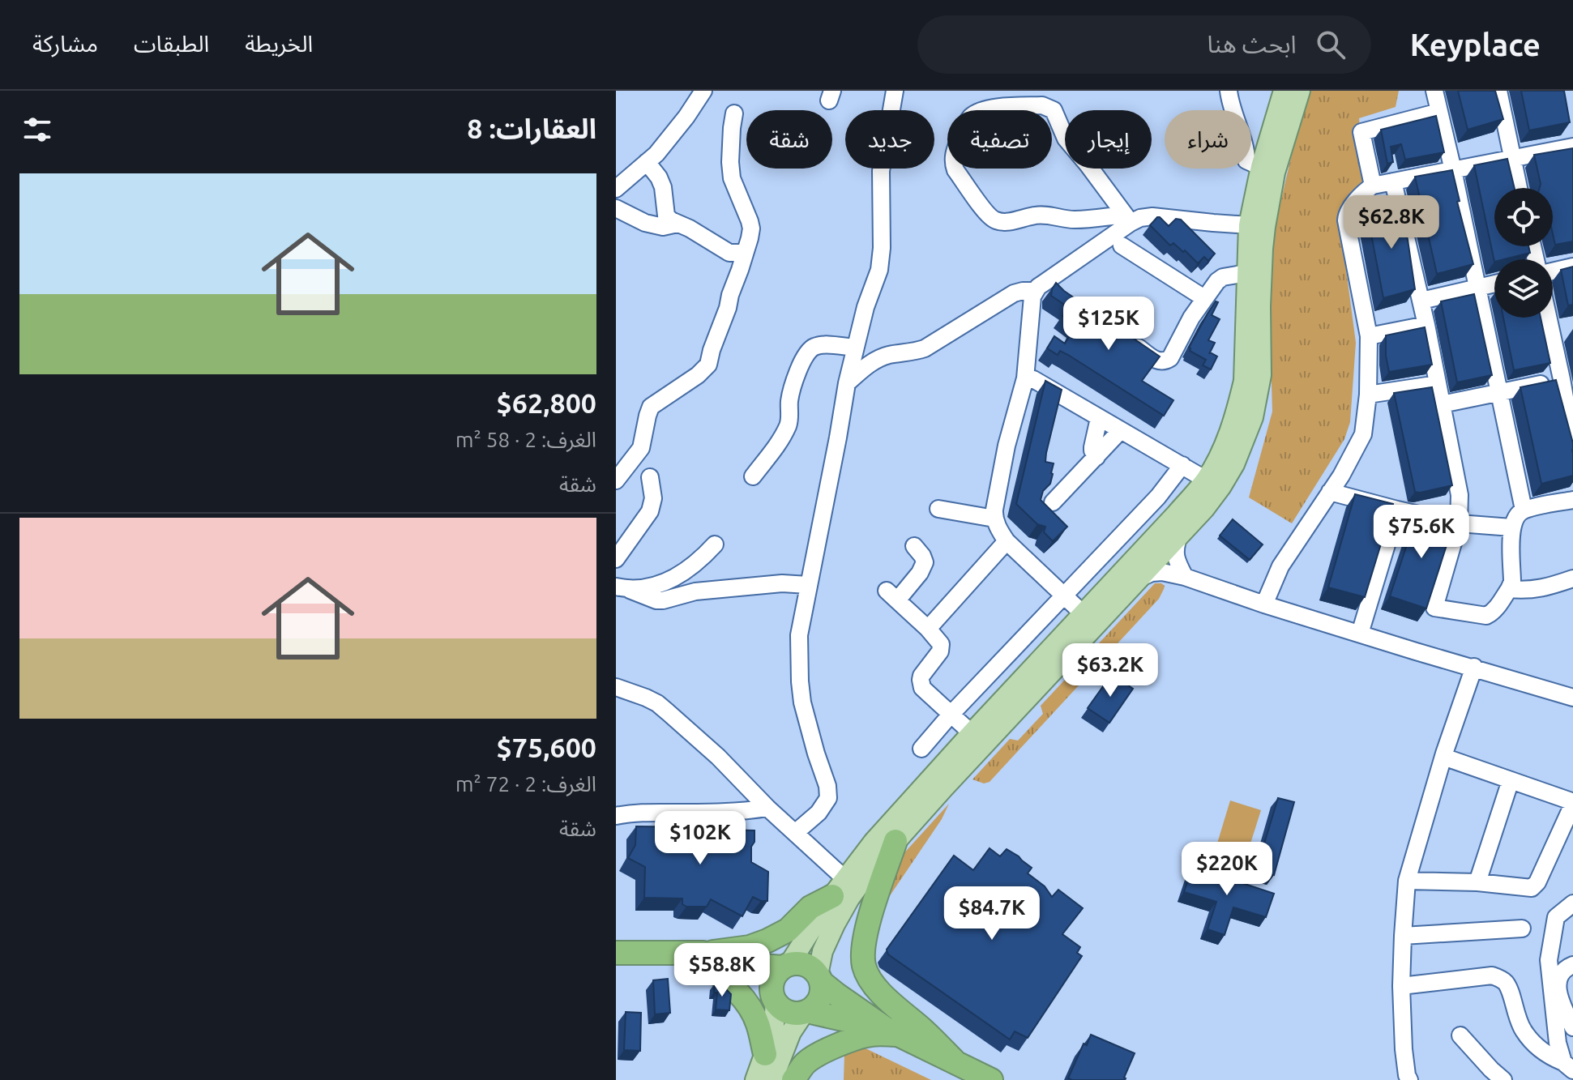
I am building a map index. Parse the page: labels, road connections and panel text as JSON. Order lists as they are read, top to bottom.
{
  "page": {
    "header": "Keyplace",
    "search": "ابحث هنا",
    "nav": ["الخريطة", "الطبقات", "مشاركة"],
    "heading": "العقارات: 8",
    "chip": [
      "شراء",
      "إيجار",
      "تصفية",
      "جديد",
      "شقة"
    ],
    "list": [
      {
        "name": "$62,800",
        "note": "الغرف: 2 · 58 m² · شقة"
      },
      {
        "name": "$75,600",
        "note": "الغرف: 2 · 72 m² · شقة"
      }
    ],
    "price": [
      "$62.8K",
      "$125K",
      "$75.6K",
      "$63.2K",
      "$102K",
      "$220K",
      "$84.7K",
      "$58.8K"
    ]
  }
}
